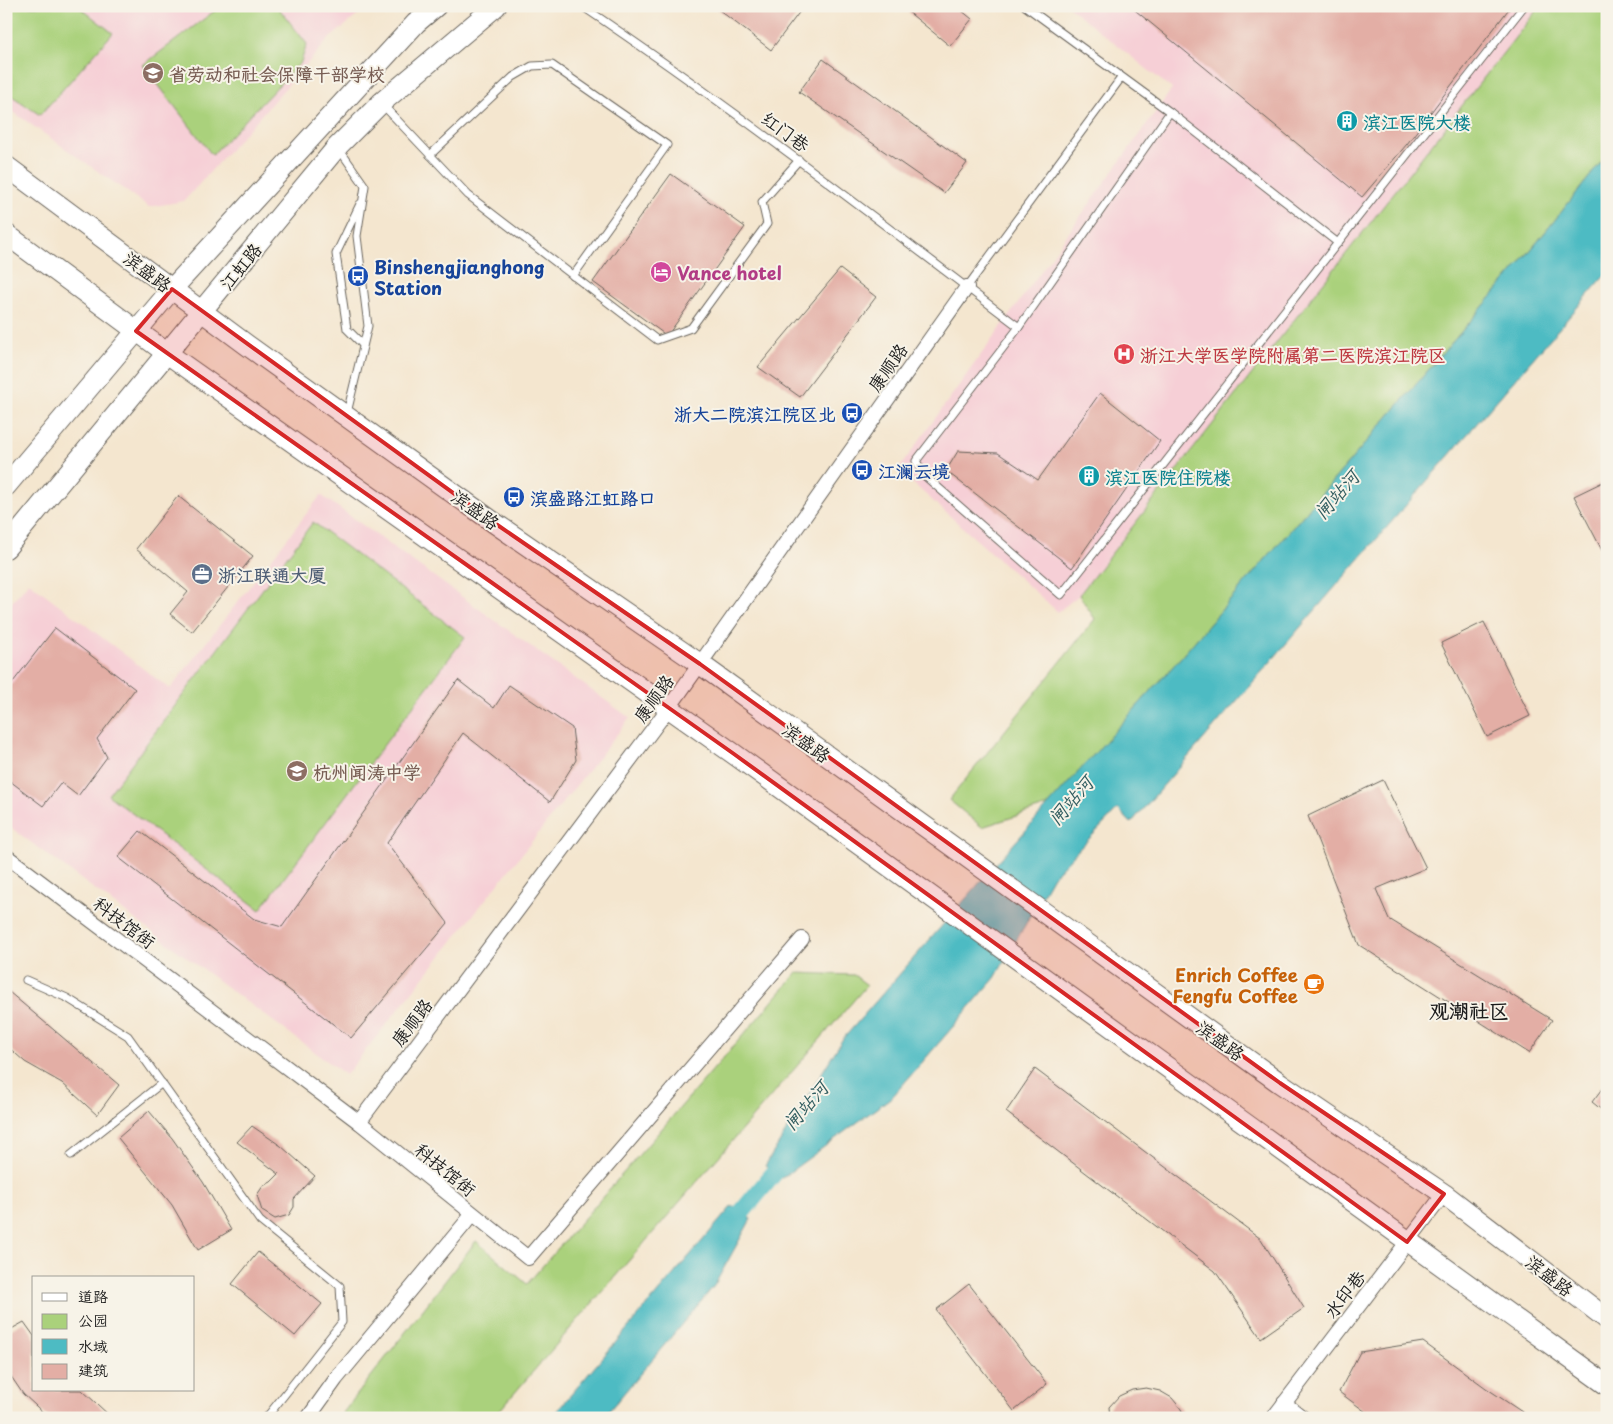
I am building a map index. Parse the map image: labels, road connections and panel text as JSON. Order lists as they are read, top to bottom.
{
  "streets": {
    "main road": ["江虹路", "滨盛路"],
    "street": ["康顺路", "科技馆街", "水印巷"],
    "lane": ["红门巷"]
  },
  "crossings": [
    ["红门巷", "康顺路"],
    ["江虹路", "滨盛路"],
    ["滨盛路", "康顺路"],
    ["滨盛路", "水印巷"],
    ["康顺路", "科技馆街"]
  ],
  "districts": ["观潮社区"],
  "water": ["闸站河"],
  "places": {
    "school or university": ["省劳动和社会保障干部学校", "杭州闻涛中学"],
    "building": ["滨江医院大楼", "滨江医院住院楼"],
    "hotel": ["Vance hotel"],
    "bus stop": [
      "Binshengjianghong Station",
      "浙大二院滨江院区北",
      "江澜云境",
      "滨盛路江虹路口"
    ],
    "hospital": ["浙江大学医学院附属第二医院滨江院区"],
    "office": ["浙江联通大厦"],
    "cafe": ["Enrich Coffee Fengfu Coffee"]
  },
  "legend": [
    "道路",
    "公园",
    "水域",
    "建筑"
  ]
}
